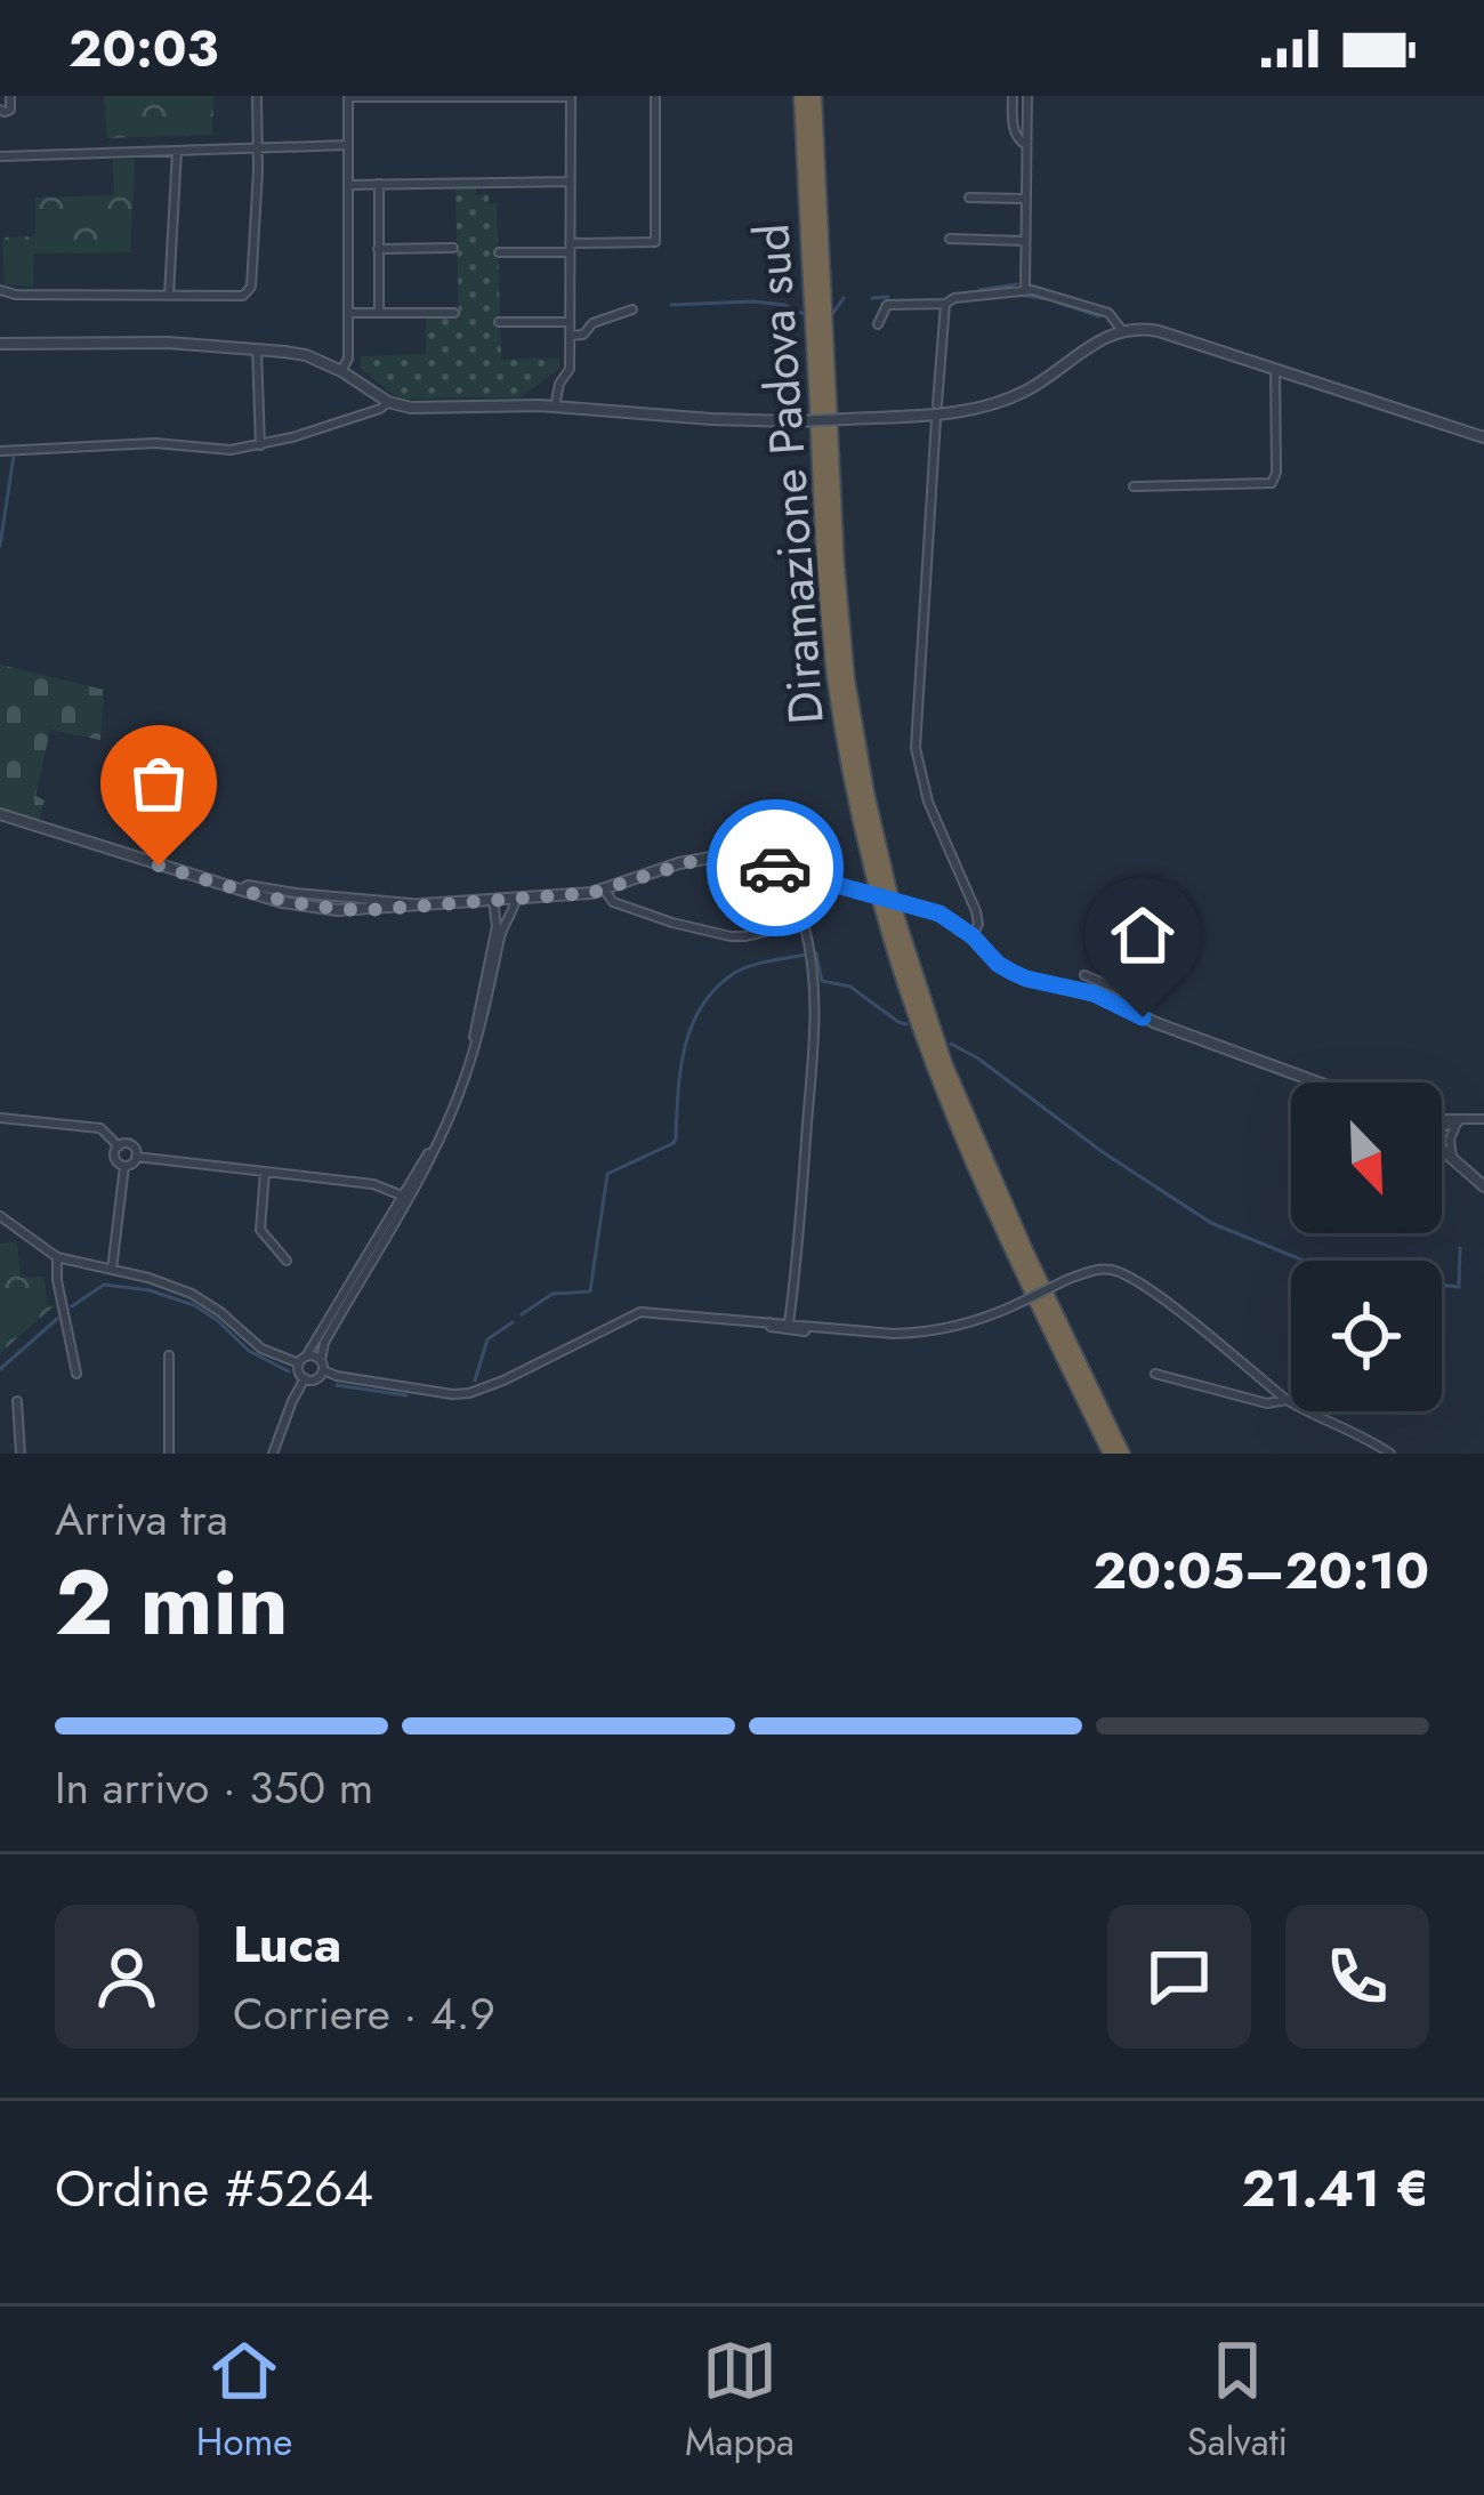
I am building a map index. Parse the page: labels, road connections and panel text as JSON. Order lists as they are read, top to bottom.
{
  "streets": {
    "highway": ["Diramazione Padova sud"]
  },
  "north": "bottom right",
  "page": {
    "status": "20:03",
    "heading": ["2 min", "Arriva tra", "20:05–20:10"],
    "panel": [
      "Luca",
      "Corriere · 4.9",
      "Ordine #5264",
      "21.41 €"
    ],
    "bar": "In arrivo · 350 m",
    "tabs": ["Home", "Mappa", "Salvati"]
  }
}
